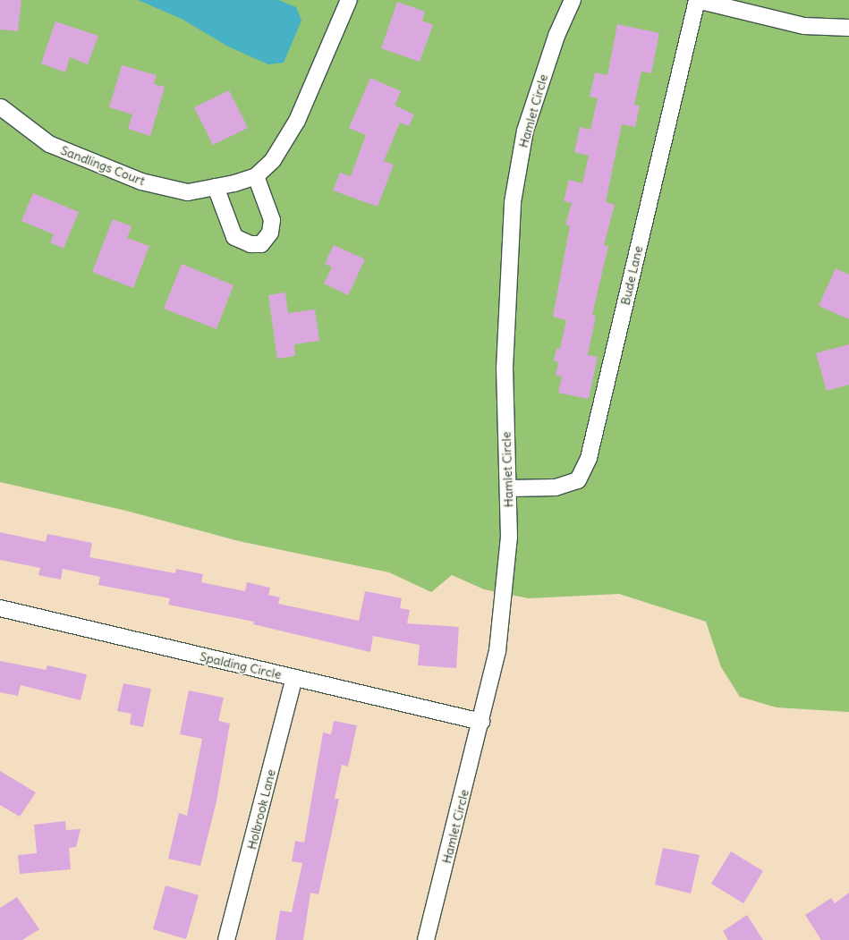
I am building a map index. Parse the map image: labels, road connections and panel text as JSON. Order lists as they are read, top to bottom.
{
  "streets": {
    "street": [
      "Hamlet Circle",
      "Sandlings Court",
      "Bude Lane",
      "Spalding Circle",
      "Holbrook Lane"
    ]
  },
  "crossings": [
    ["Hamlet Circle", "Bude Lane"],
    ["Hamlet Circle", "Spalding Circle"],
    ["Spalding Circle", "Holbrook Lane"]
  ]
}
